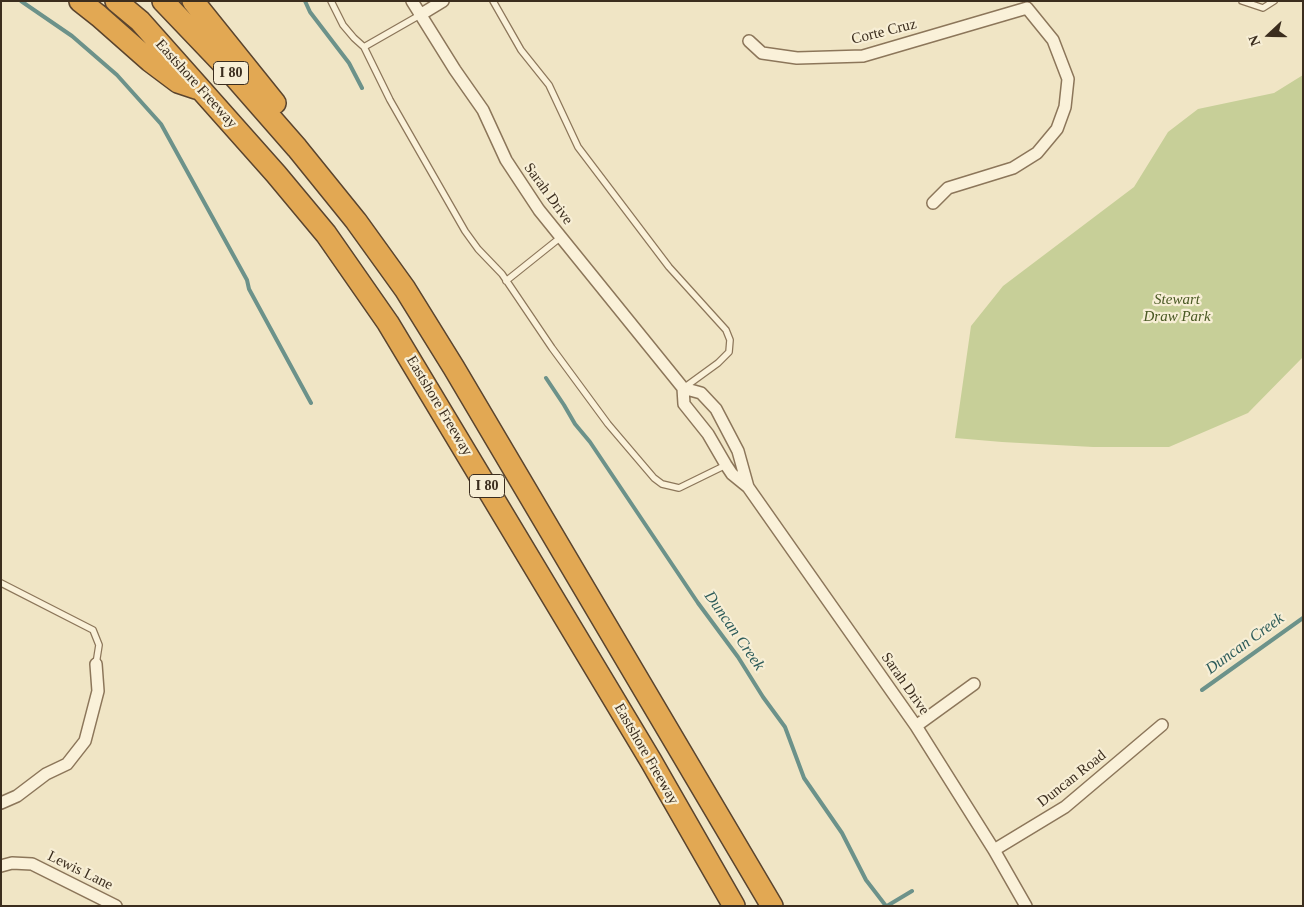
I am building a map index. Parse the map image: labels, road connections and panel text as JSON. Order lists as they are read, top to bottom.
{
  "streets": {
    "highway": ["I 80", "Eastshore Freeway"],
    "street": [
      "Corte Cruz",
      "Sarah Drive",
      "Duncan Road",
      "Lewis Lane"
    ]
  },
  "crossings": [
    ["Sarah Drive", "Duncan Road"]
  ],
  "water": ["Duncan Creek"],
  "parks": ["Stewart Draw Park"],
  "north": "left"
}
